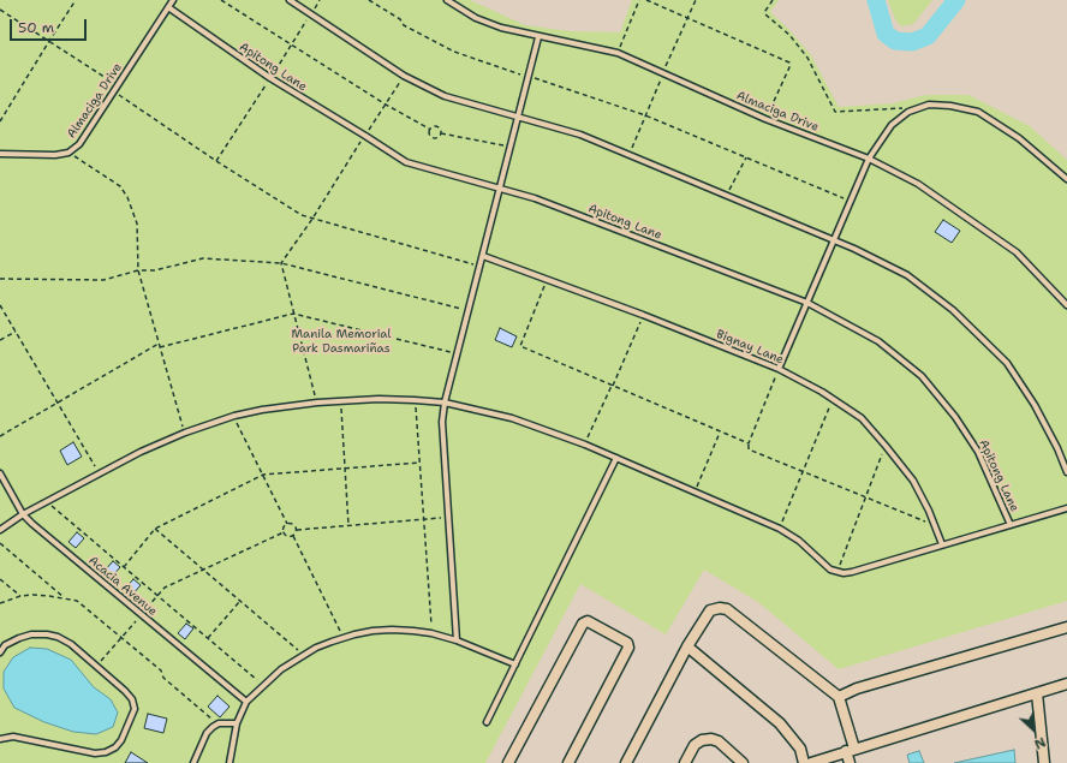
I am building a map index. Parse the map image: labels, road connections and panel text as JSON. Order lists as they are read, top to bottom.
{
  "streets": {
    "lane": [
      "Apitong Lane",
      "Almaciga Drive",
      "Bignay Lane",
      "Acacia Avenue"
    ]
  },
  "crossings": [
    ["Apitong Lane", "Almaciga Drive"]
  ],
  "parks": ["Manila Memorial Park Dasmariñas"],
  "scale_bar": "50 m",
  "north": "bottom right"
}
